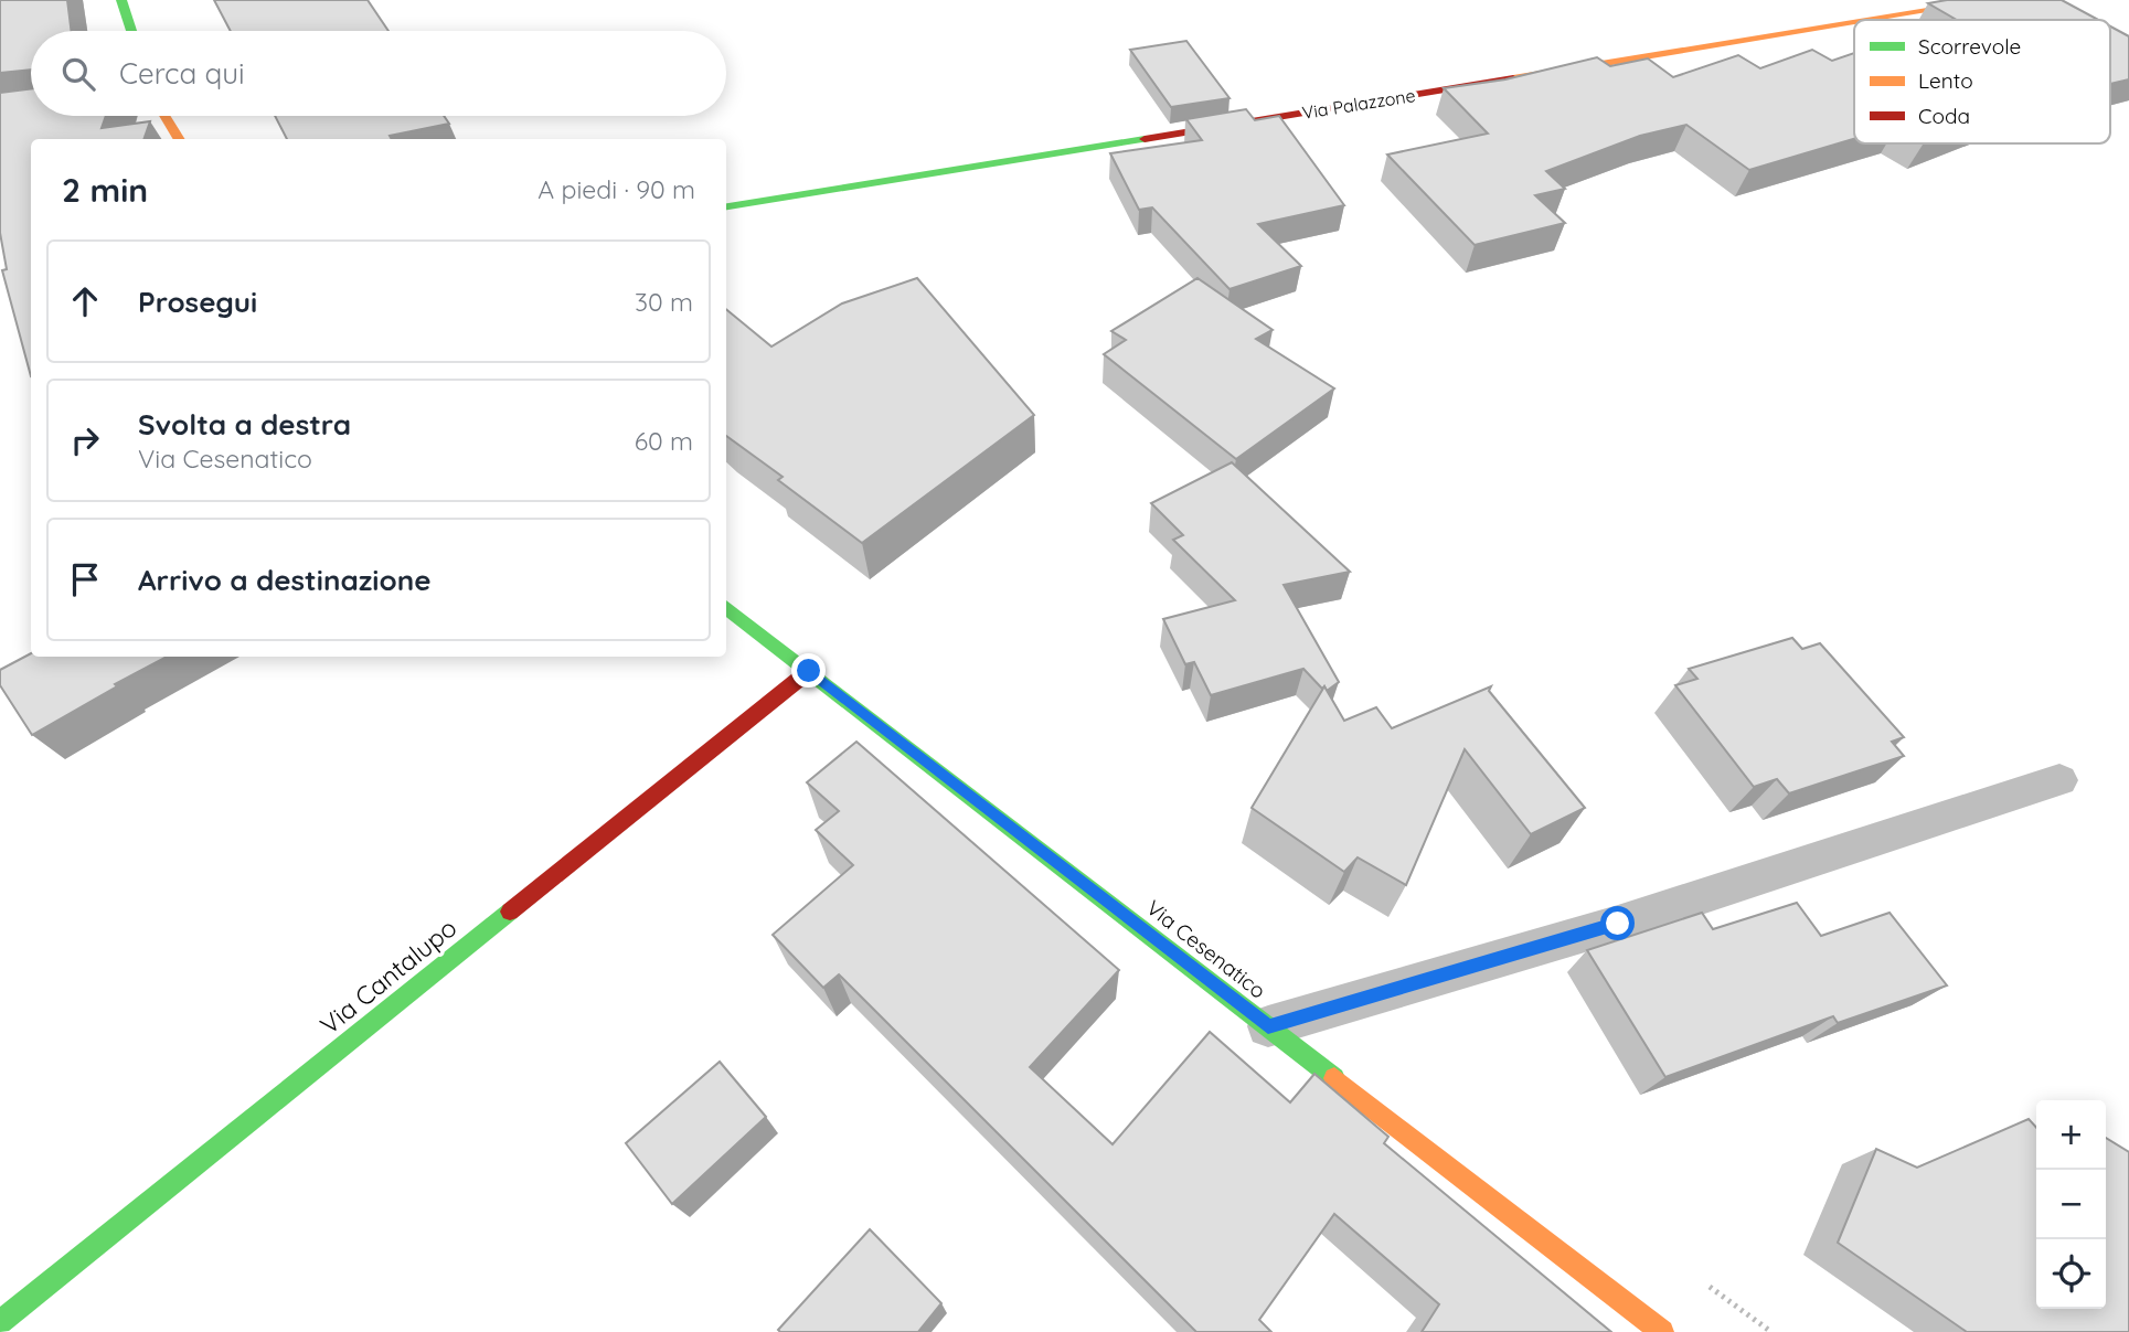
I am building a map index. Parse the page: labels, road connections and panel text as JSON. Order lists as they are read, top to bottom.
{
  "streets": {
    "street": ["Via Palazzone", "Via Cesenatico", "Via Cantalupo"]
  },
  "crossings": [
    ["Via Cesenatico", "Via Cantalupo"]
  ],
  "legend": ["Scorrevole", "Lento", "Coda"],
  "page": {
    "search": "Cerca qui",
    "heading": ["2 min", "A piedi · 90 m"],
    "list": [
      ["Prosegui", "30 m"],
      ["Svolta a destra", "Via Cesenatico", "60 m"],
      "Arrivo a destinazione"
    ],
    "map_buttons": ["+", "−"]
  }
}
